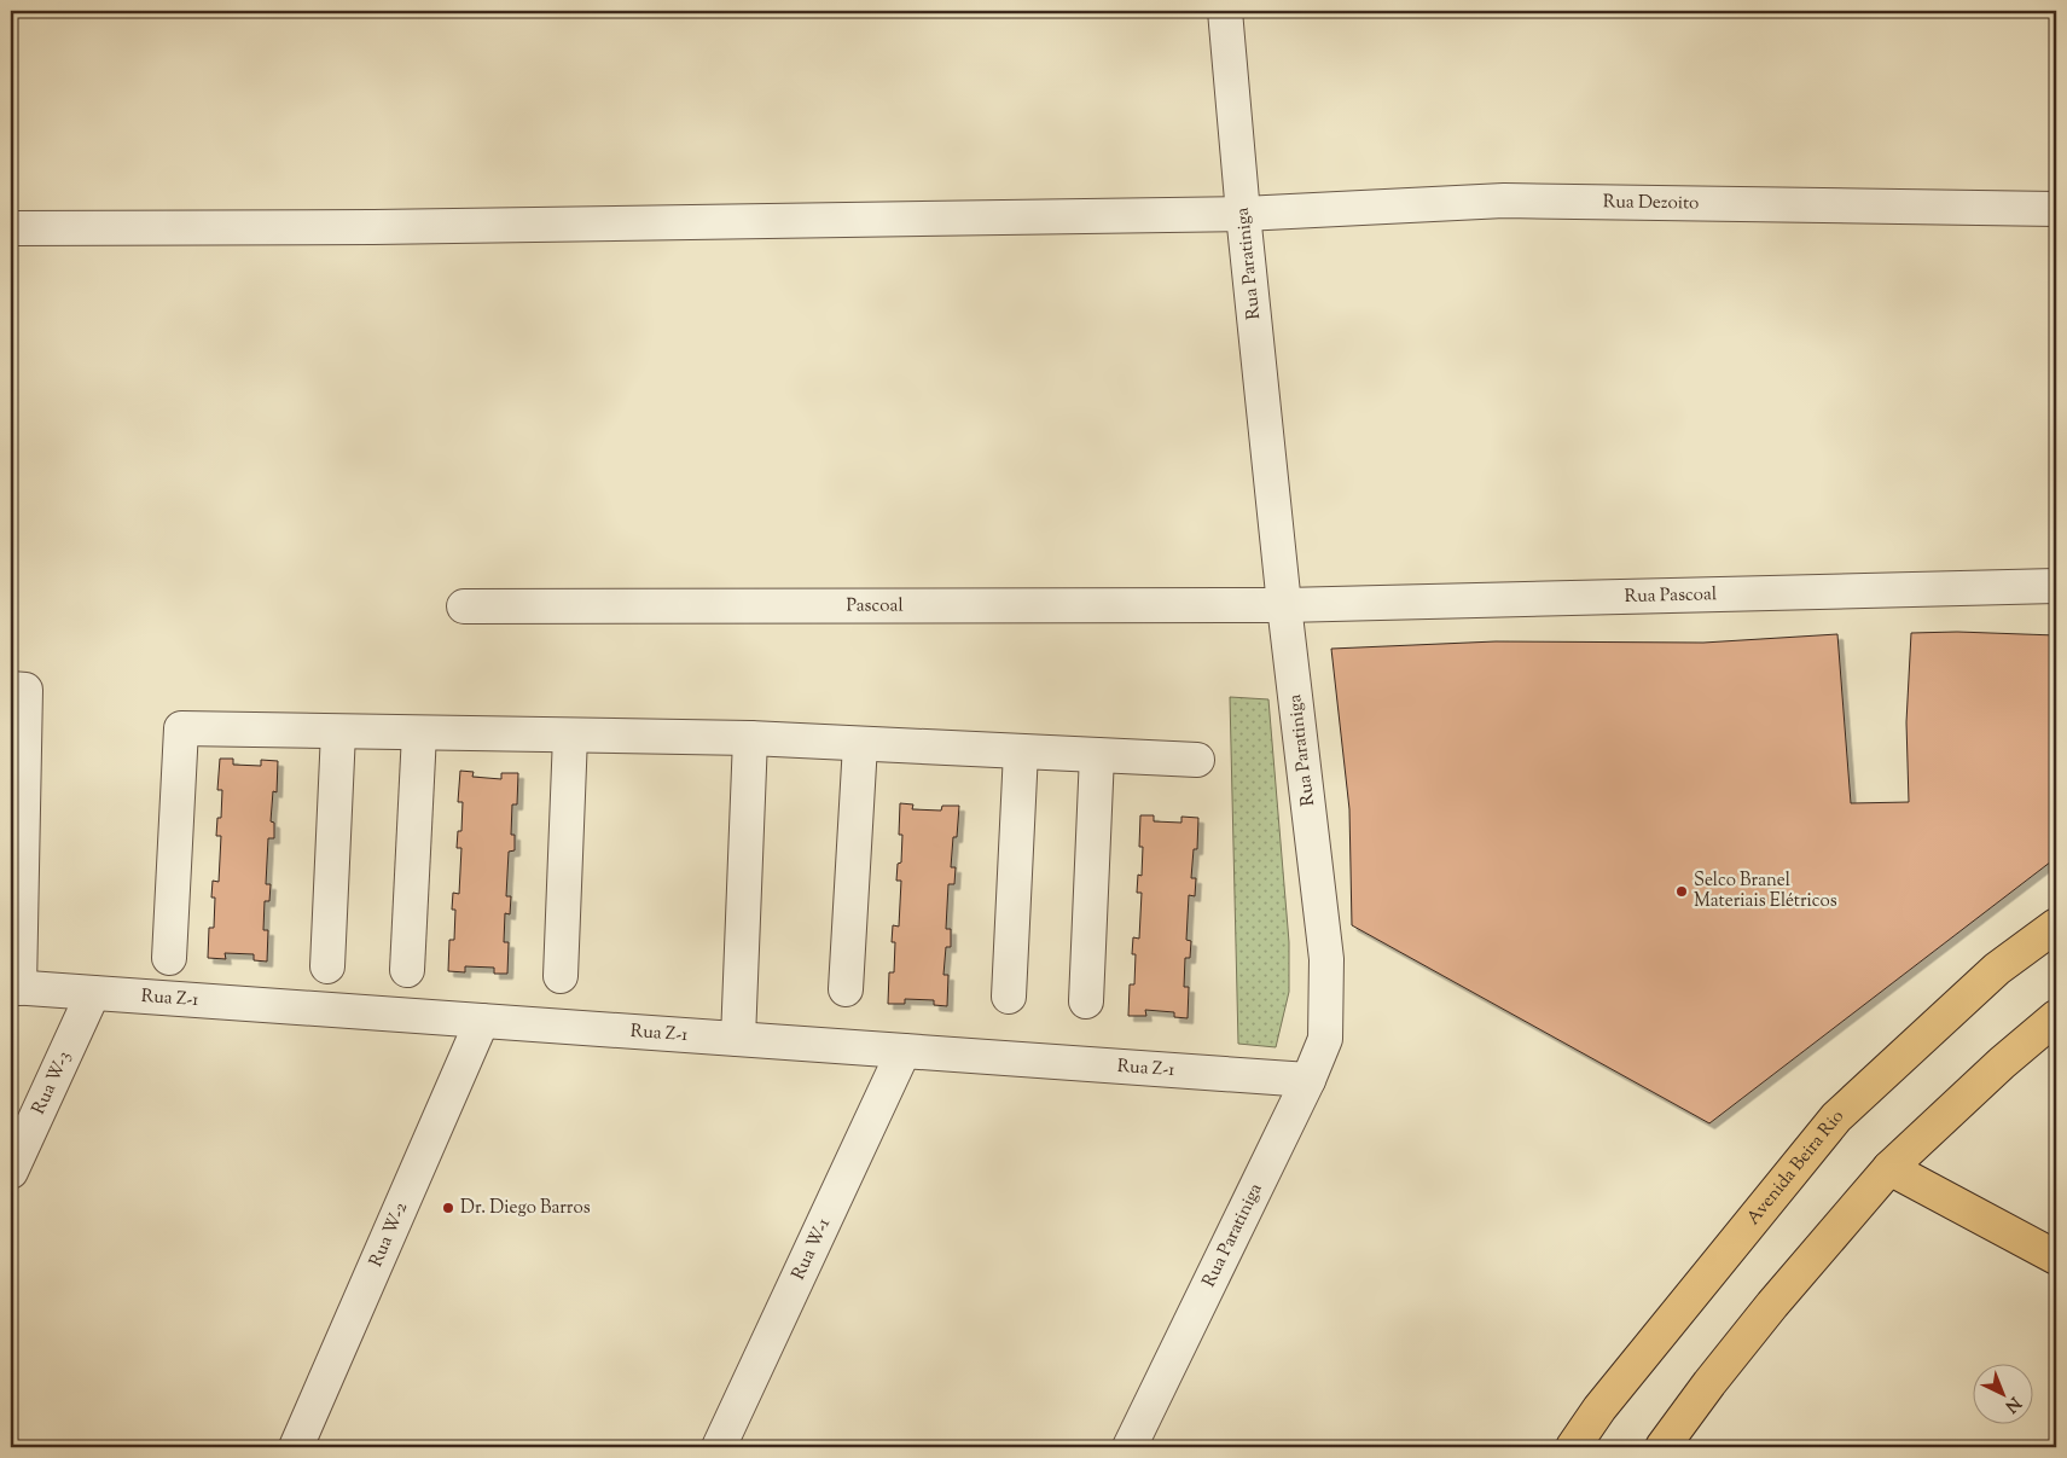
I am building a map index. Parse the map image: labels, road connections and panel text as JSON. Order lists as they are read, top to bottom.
{
  "streets": {
    "main road": ["Avenida Beira Rio"],
    "street": [
      "Rua Dezoito",
      "Rua Paratiniga",
      "Rua Pascoal",
      "Pascoal",
      "Rua Z-1",
      "Rua W-3",
      "Rua W-2",
      "Rua W-1"
    ]
  },
  "crossings": [
    ["Rua Dezoito", "Rua Paratiniga"],
    ["Rua Paratiniga", "Rua Pascoal"],
    ["Rua Paratiniga", "Pascoal"],
    ["Rua Paratiniga", "Rua Z-1"],
    ["Rua Pascoal", "Pascoal"],
    ["Rua Z-1", "Rua W-3"],
    ["Rua Z-1", "Rua W-2"],
    ["Rua Z-1", "Rua W-1"]
  ],
  "places": ["Selco Branel Materiais Elétricos", "Dr. Diego Barros"],
  "north": "bottom right"
}
